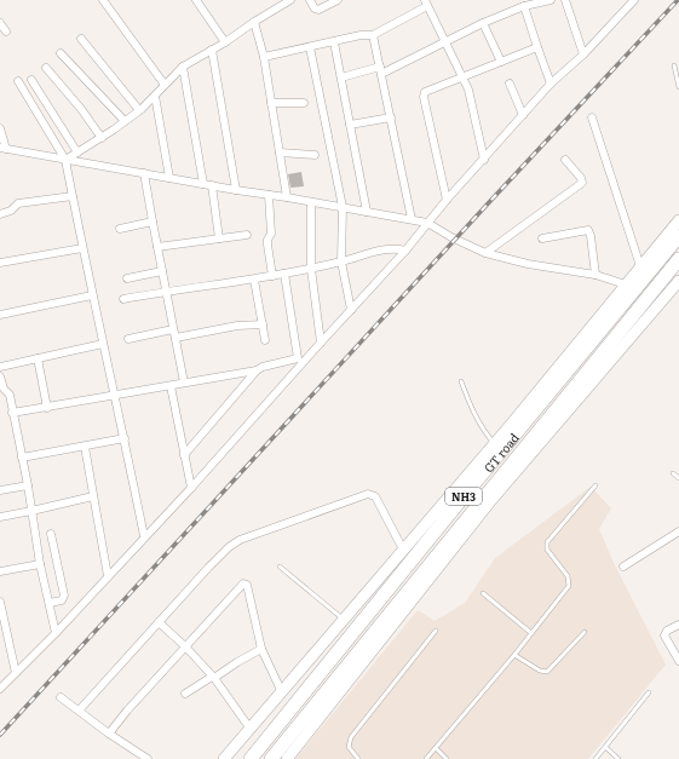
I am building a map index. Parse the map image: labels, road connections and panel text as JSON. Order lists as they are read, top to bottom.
{
  "streets": {
    "highway": ["GT road", "NH3"]
  }
}
